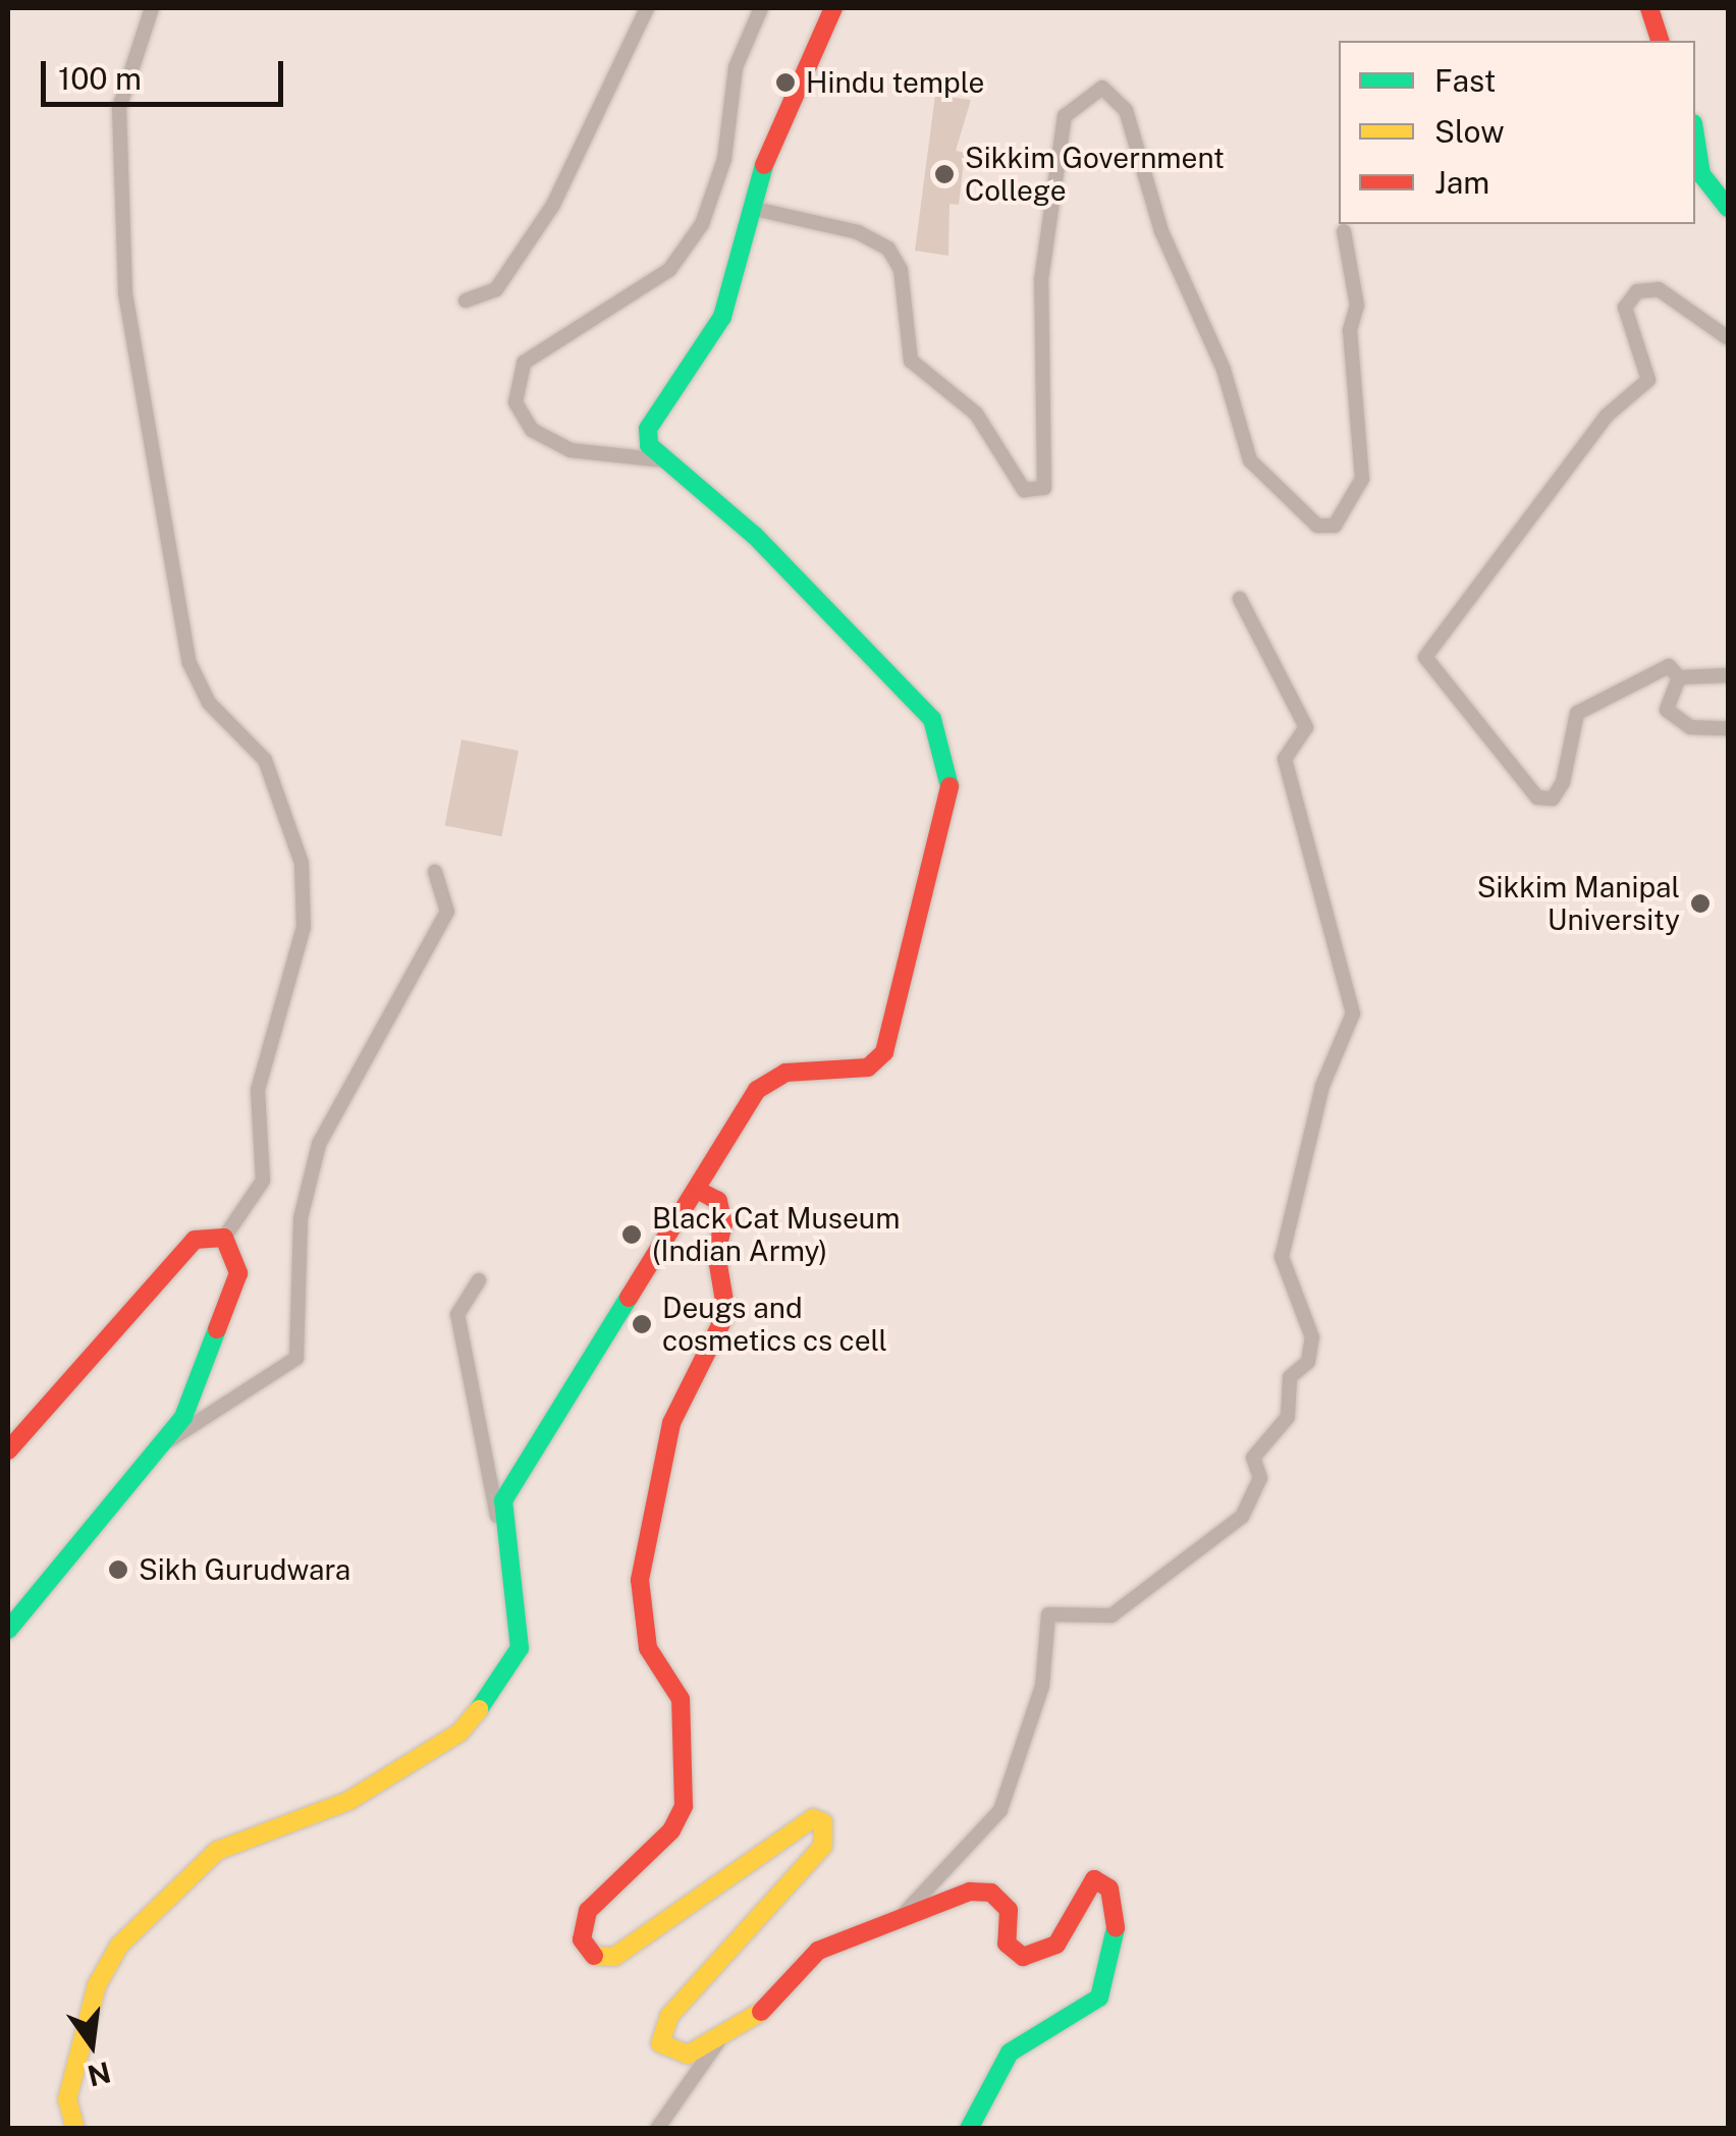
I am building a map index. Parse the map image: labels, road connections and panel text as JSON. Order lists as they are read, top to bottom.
{
  "places": [
    "Hindu temple",
    "Sikkim Government College",
    "Sikkim Manipal University",
    "Black Cat Museum (Indian Army)",
    "Deugs and cosmetics cs cell",
    "Sikh Gurudwara"
  ],
  "legend": ["Fast", "Slow", "Jam"],
  "scale_bar": "100 m",
  "north": "bottom"
}
